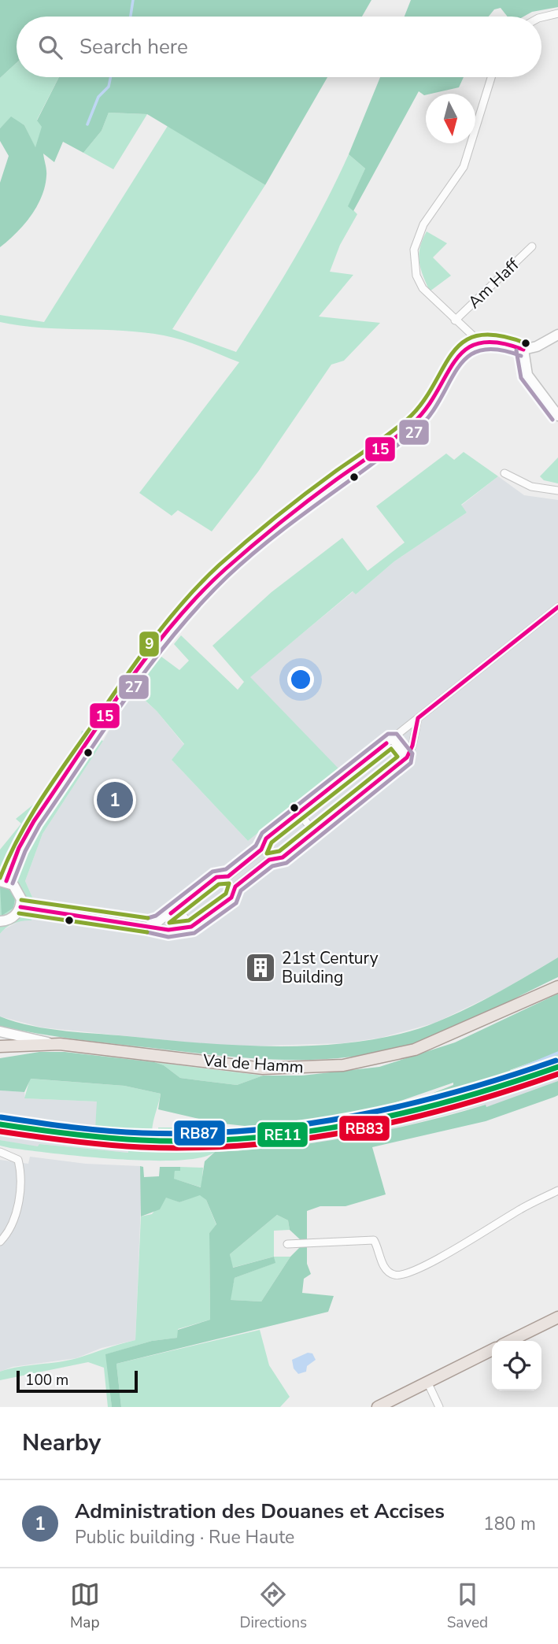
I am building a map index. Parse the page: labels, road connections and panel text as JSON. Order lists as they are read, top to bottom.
{
  "streets": {
    "main road": ["Val de Hamm"],
    "street": ["Am Haff"]
  },
  "places": {
    "building": ["21st Century Building"]
  },
  "lines": [
    "transit line 9",
    "transit line 15",
    "transit line 27",
    "transit line RB87",
    "transit line RE11",
    "transit line RB83"
  ],
  "scale_bar": "100 m",
  "north": "bottom",
  "page": {
    "search": "Search here",
    "pins": "1",
    "scale": "100 m",
    "heading": "Nearby",
    "list": [
      {
        "mark": "1",
        "name": "Administration des Douanes et Accises",
        "note": "Public building · Rue Haute",
        "value": "180 m"
      }
    ],
    "nav": ["Map", "Directions", "Saved"]
  }
}
